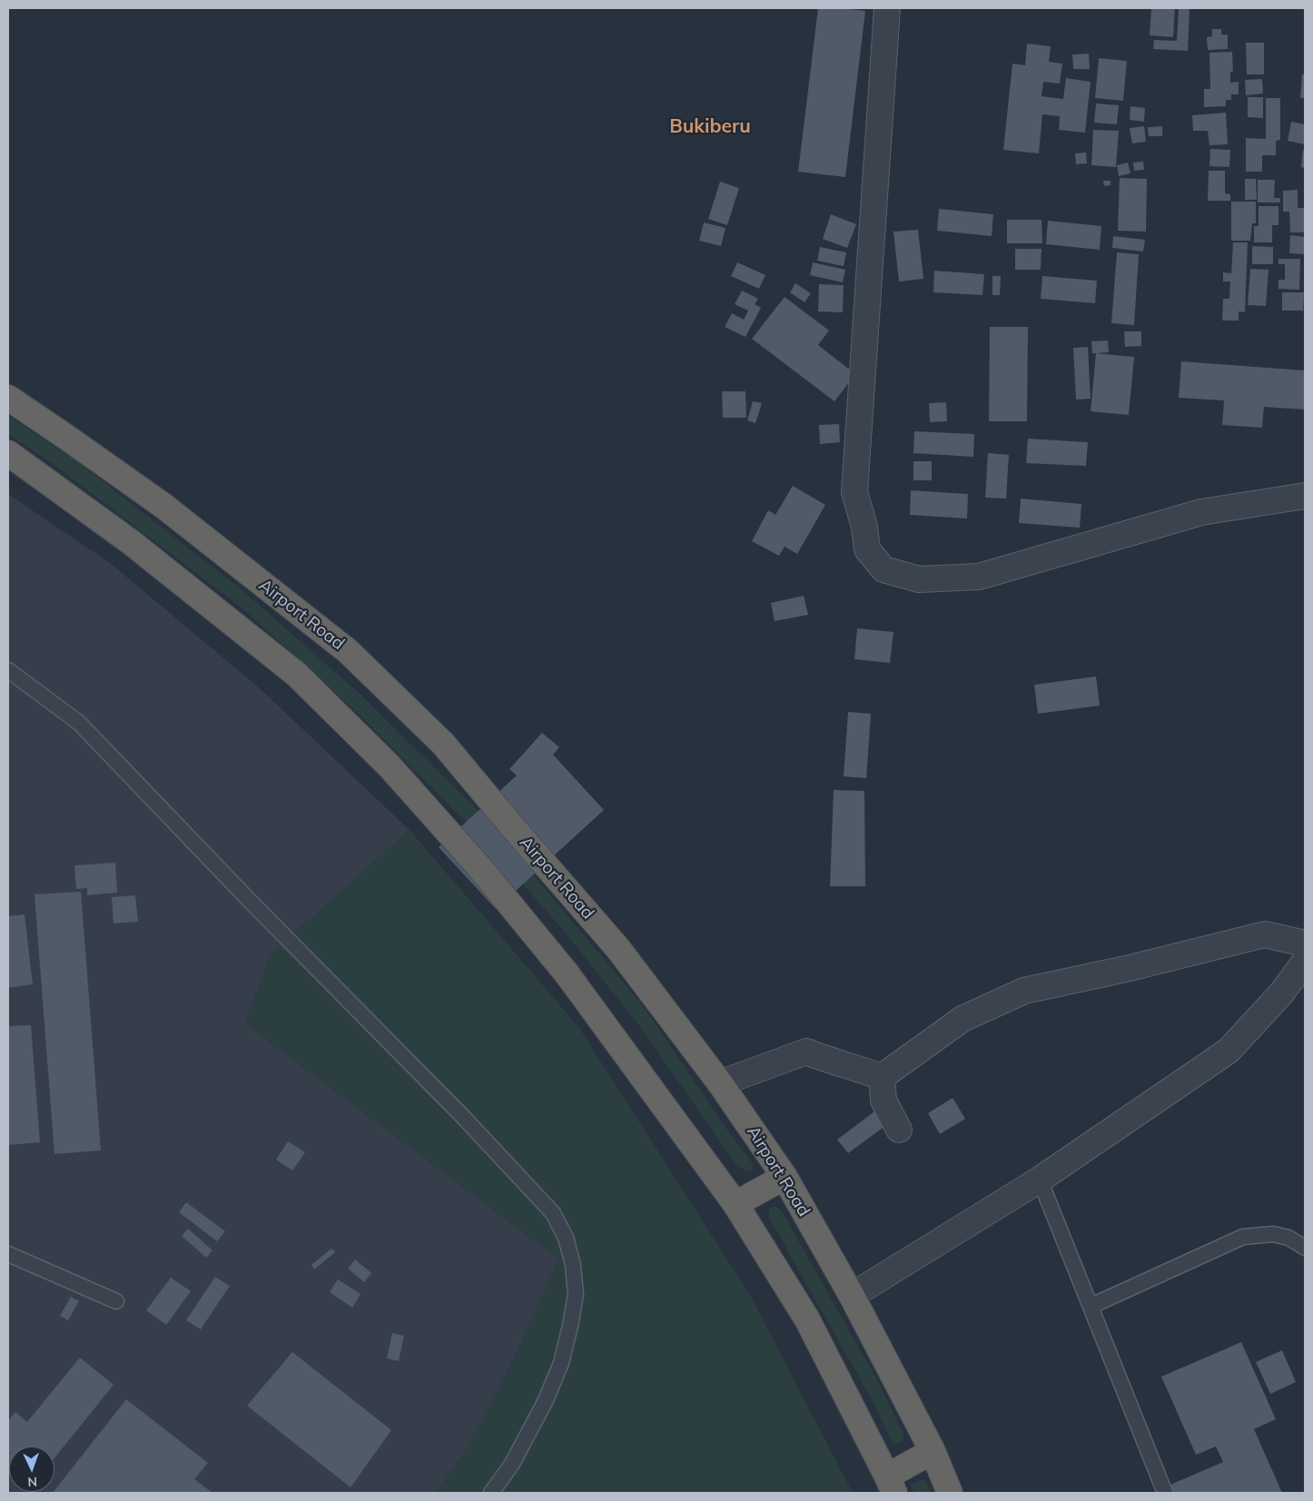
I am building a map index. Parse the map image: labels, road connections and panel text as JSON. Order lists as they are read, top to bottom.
{
  "streets": {
    "highway": ["Airport Road"]
  },
  "districts": ["Bukiberu"],
  "north": "bottom"
}
